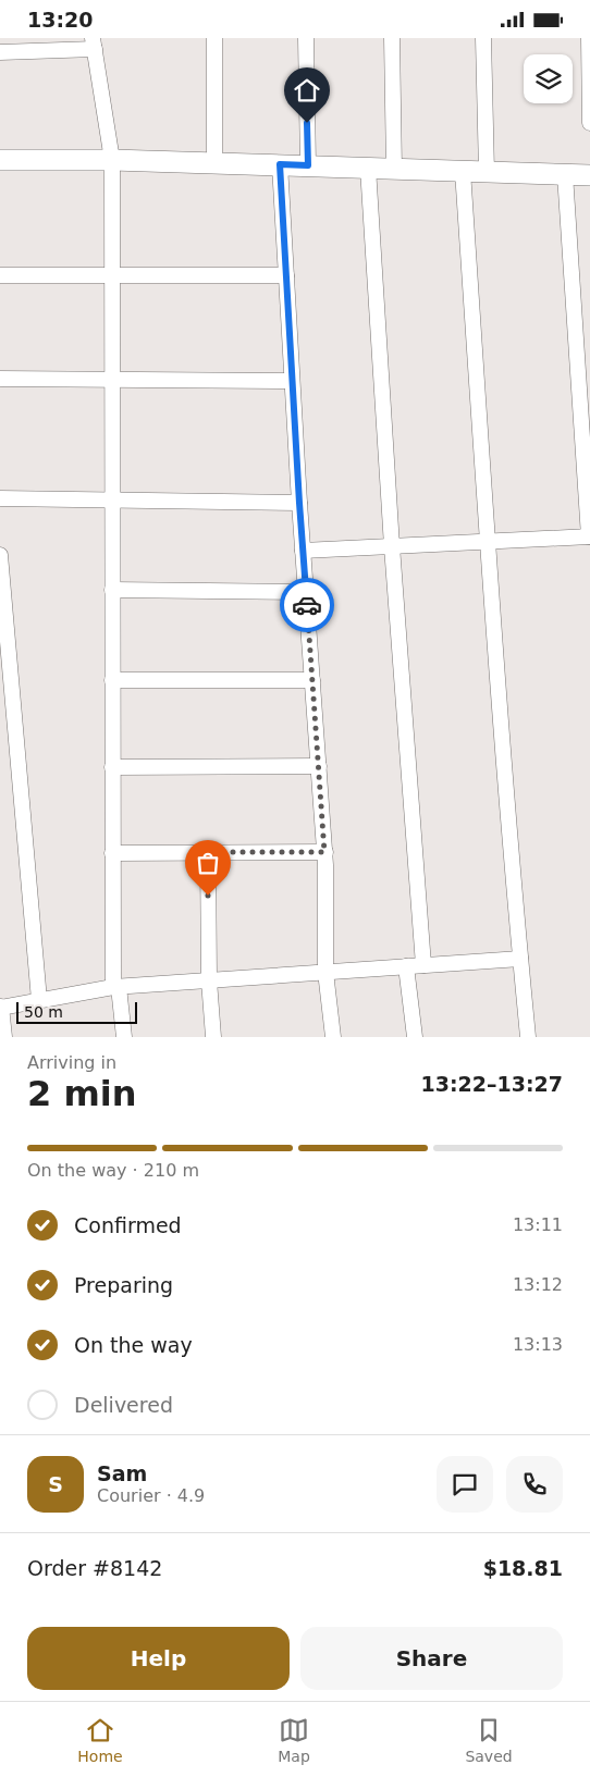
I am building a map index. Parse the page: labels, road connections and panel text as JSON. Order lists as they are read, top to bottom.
{
  "scale_bar": "50 m",
  "page": {
    "status": "13:20",
    "scale": "50 m",
    "heading": ["2 min", "Arriving in", "13:22–13:27"],
    "panel": [
      "Sam",
      "Courier · 4.9",
      "Order #8142",
      "$18.81"
    ],
    "bar": "On the way · 210 m",
    "list": [
      ["Confirmed", "13:11"],
      ["Preparing", "13:12"],
      ["On the way", "13:13"],
      "Delivered"
    ],
    "round": "S",
    "buttons": ["Help", "Share"],
    "tabs": ["Home", "Map", "Saved"]
  }
}
